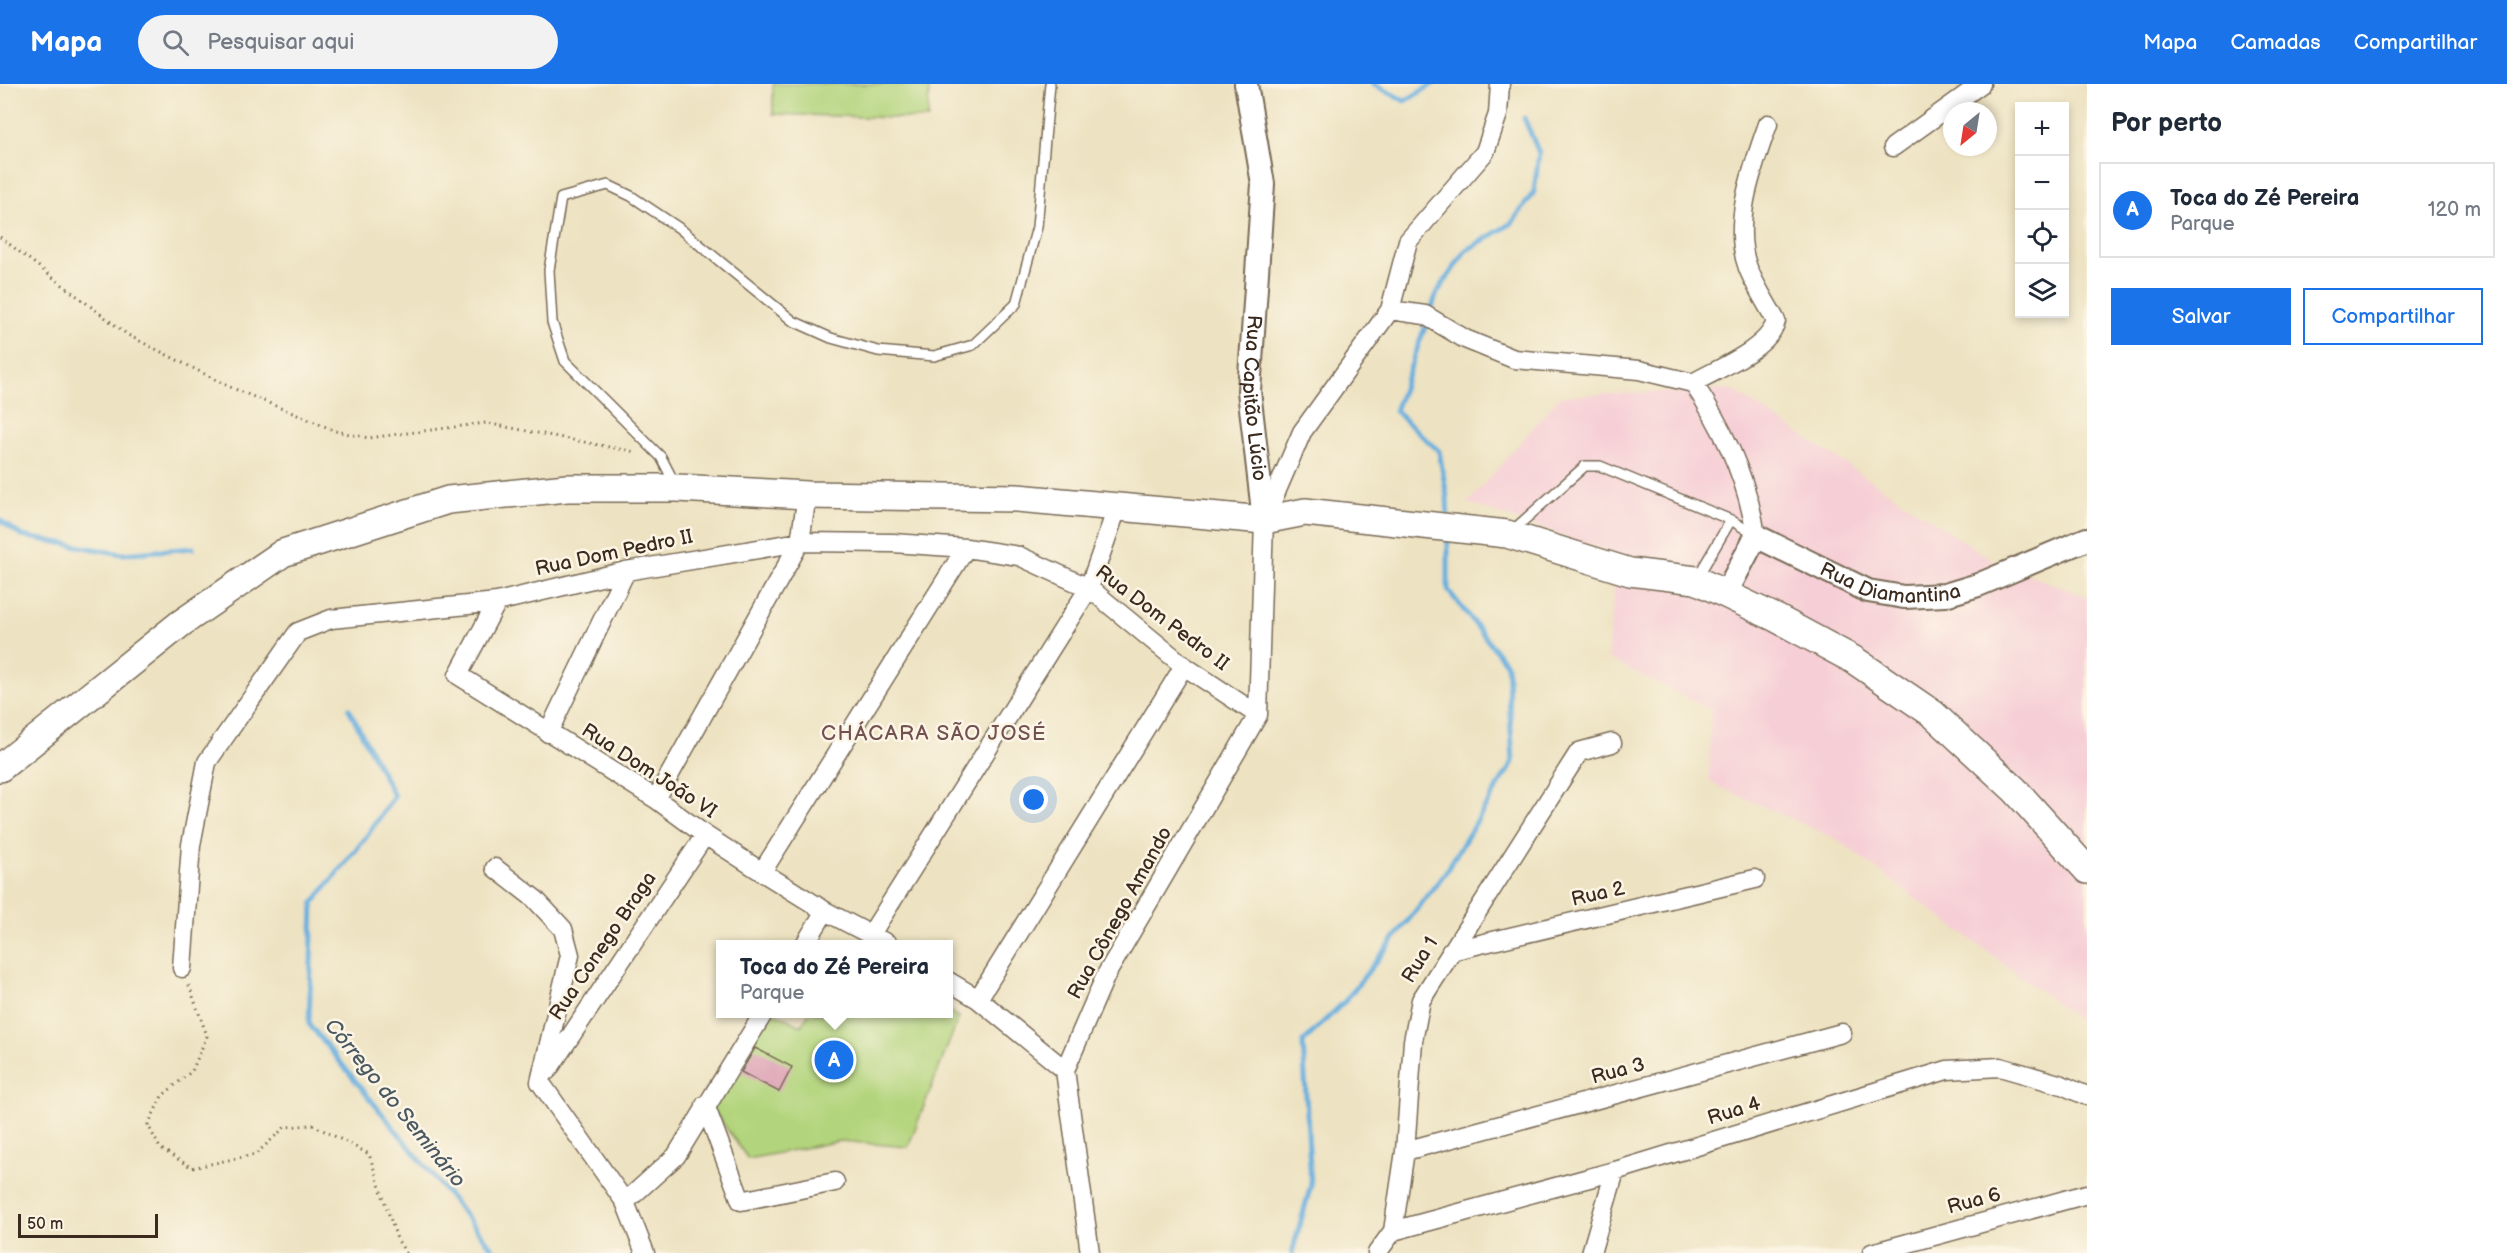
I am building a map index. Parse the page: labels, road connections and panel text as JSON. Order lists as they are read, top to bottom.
{
  "streets": {
    "street": [
      "Rua Capitão Lúcio",
      "Rua Dom Pedro II",
      "Rua Diamantina",
      "Rua Dom João VI",
      "Rua 2",
      "Rua Cônego Amando",
      "Rua Conego Braga",
      "Rua 1",
      "Rua 3",
      "Rua 4",
      "Rua 6"
    ]
  },
  "crossings": [
    ["Rua Capitão Lúcio", "Rua Dom Pedro II"],
    ["Rua Capitão Lúcio", "Rua Cônego Amando"],
    ["Rua Dom Pedro II", "Rua Dom João VI"],
    ["Rua Dom Pedro II", "Rua Cônego Amando"],
    ["Rua Dom João VI", "Rua Conego Braga"],
    ["Rua 2", "Rua 1"],
    ["Rua 1", "Rua 3"],
    ["Rua 1", "Rua 4"]
  ],
  "districts": ["CHÁCARA SÃO JOSÉ"],
  "water": ["Córrego do Seminário"],
  "scale_bar": "50 m",
  "north": "bottom left",
  "page": {
    "header": "Mapa",
    "search": "Pesquisar aqui",
    "nav": ["Mapa", "Camadas", "Compartilhar"],
    "heading": "Por perto",
    "map_buttons": ["+", "−"],
    "list": [
      {
        "mark": "A",
        "name": "Toca do Zé Pereira",
        "note": "Parque",
        "value": "120 m"
      }
    ],
    "buttons": ["Salvar", "Compartilhar"],
    "popup": ["Toca do Zé Pereira", "Parque"],
    "pins": "A",
    "scale": "50 m"
  }
}
